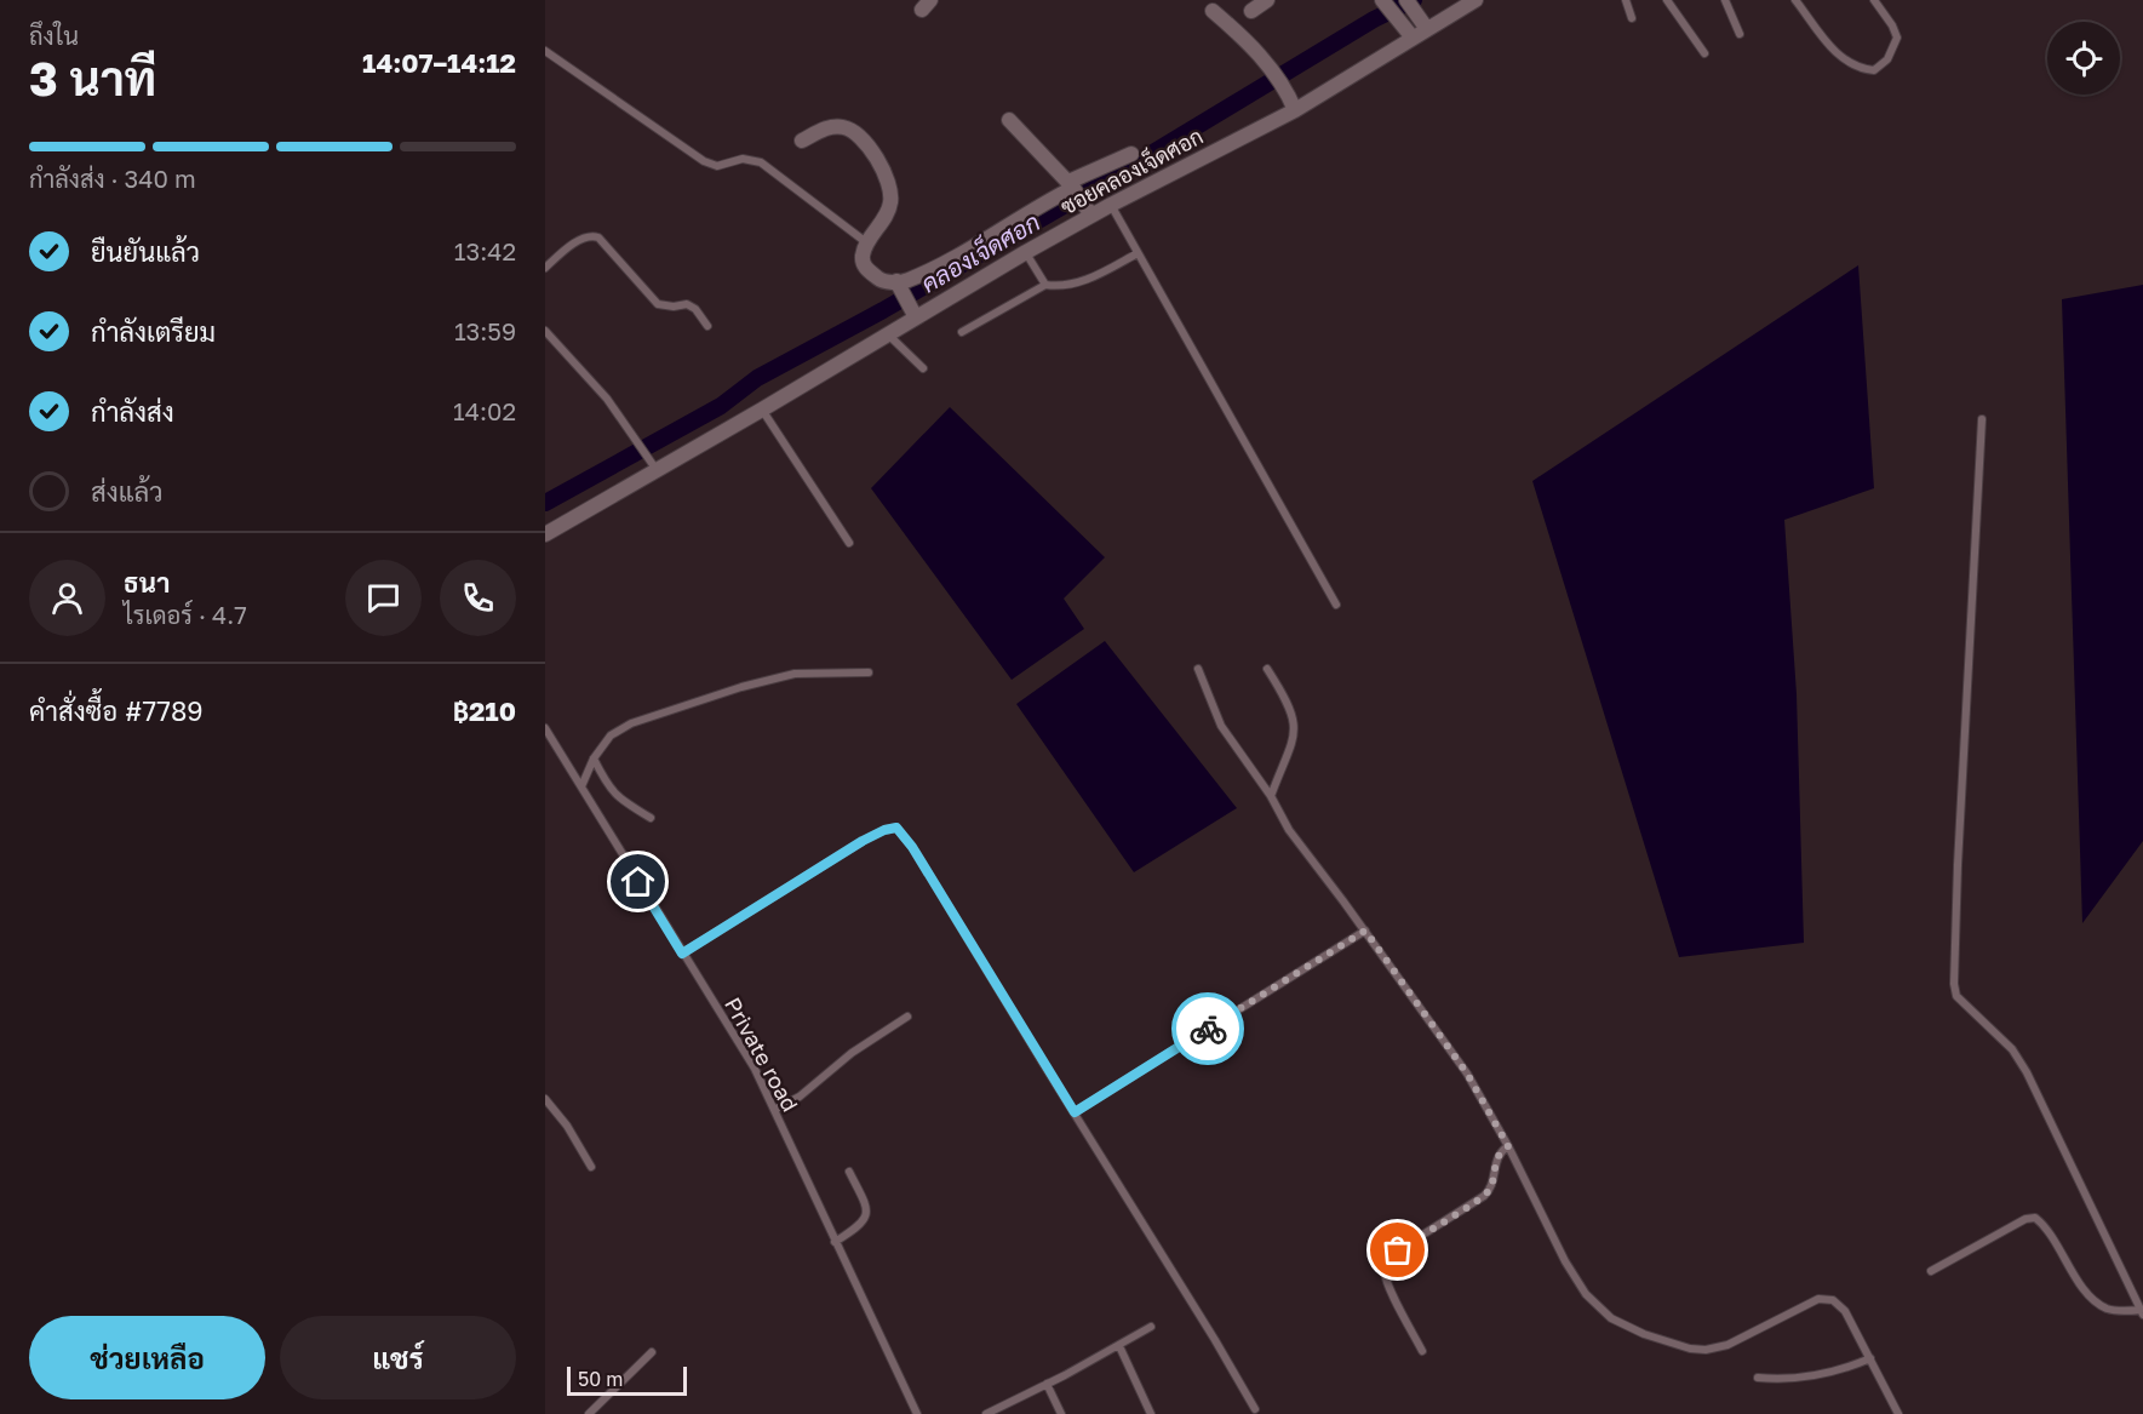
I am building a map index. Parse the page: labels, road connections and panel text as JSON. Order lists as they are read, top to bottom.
{
  "streets": {
    "street": ["ซอยคลองเจ็ดศอก"],
    "lane": ["Private road"]
  },
  "water": ["คลองเจ็ดศอก"],
  "scale_bar": "50 m",
  "page": {
    "heading": ["3 นาที", "ถึงใน", "14:07–14:12"],
    "panel": [
      "ธนา",
      "ไรเดอร์ · 4.7",
      "คำสั่งซื้อ #7789",
      "฿210"
    ],
    "bar": "กำลังส่ง · 340 m",
    "list": [
      ["ยืนยันแล้ว", "13:42"],
      ["กำลังเตรียม", "13:59"],
      ["กำลังส่ง", "14:02"],
      "ส่งแล้ว"
    ],
    "buttons": ["ช่วยเหลือ", "แชร์"],
    "scale": "50 m"
  }
}
